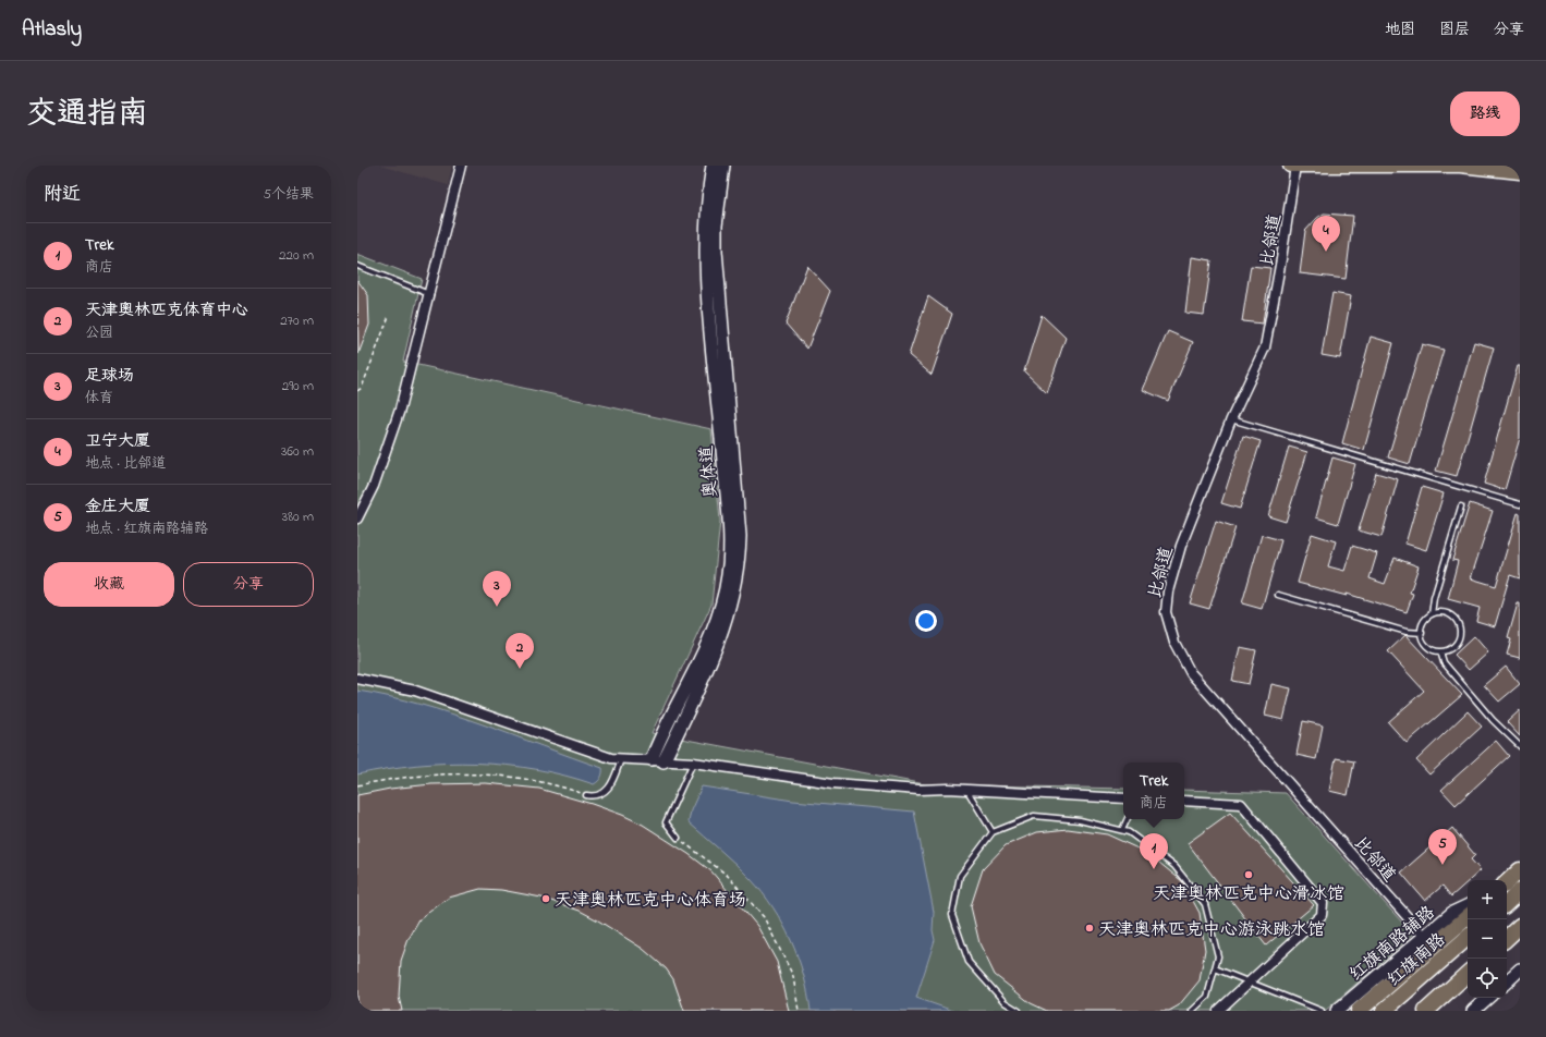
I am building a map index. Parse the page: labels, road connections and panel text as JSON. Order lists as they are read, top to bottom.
{
  "streets": {
    "highway": ["红旗南路"],
    "street": ["比邻道", "奥体道", "红旗南路辅路"]
  },
  "crossings": [
    ["比邻道", "红旗南路辅路"]
  ],
  "places": ["天津奥林匹克中心滑冰馆", "天津奥林匹克中心体育场", "天津奥林匹克中心游泳跳水馆"],
  "page": {
    "header": "Atlasly",
    "nav": ["地图", "图层", "分享"],
    "title": "交通指南",
    "buttons": [
      "路线",
      ["收藏", "分享"]
    ],
    "heading": ["附近", "5个结果"],
    "pins": [
      "4",
      "3",
      "2",
      "5",
      "1"
    ],
    "list": [
      {
        "mark": "1",
        "name": "Trek",
        "note": "商店",
        "value": "220 m"
      },
      {
        "mark": "2",
        "name": "天津奥林匹克体育中心",
        "note": "公园",
        "value": "270 m"
      },
      {
        "mark": "3",
        "name": "足球场",
        "note": "体育",
        "value": "290 m"
      },
      {
        "mark": "4",
        "name": "卫宁大厦",
        "note": "地点 · 比邻道",
        "value": "360 m"
      },
      {
        "mark": "5",
        "name": "金庄大厦",
        "note": "地点 · 红旗南路辅路",
        "value": "380 m"
      }
    ],
    "popup": ["Trek", "商店"],
    "map_buttons": ["+", "−"]
  }
}
